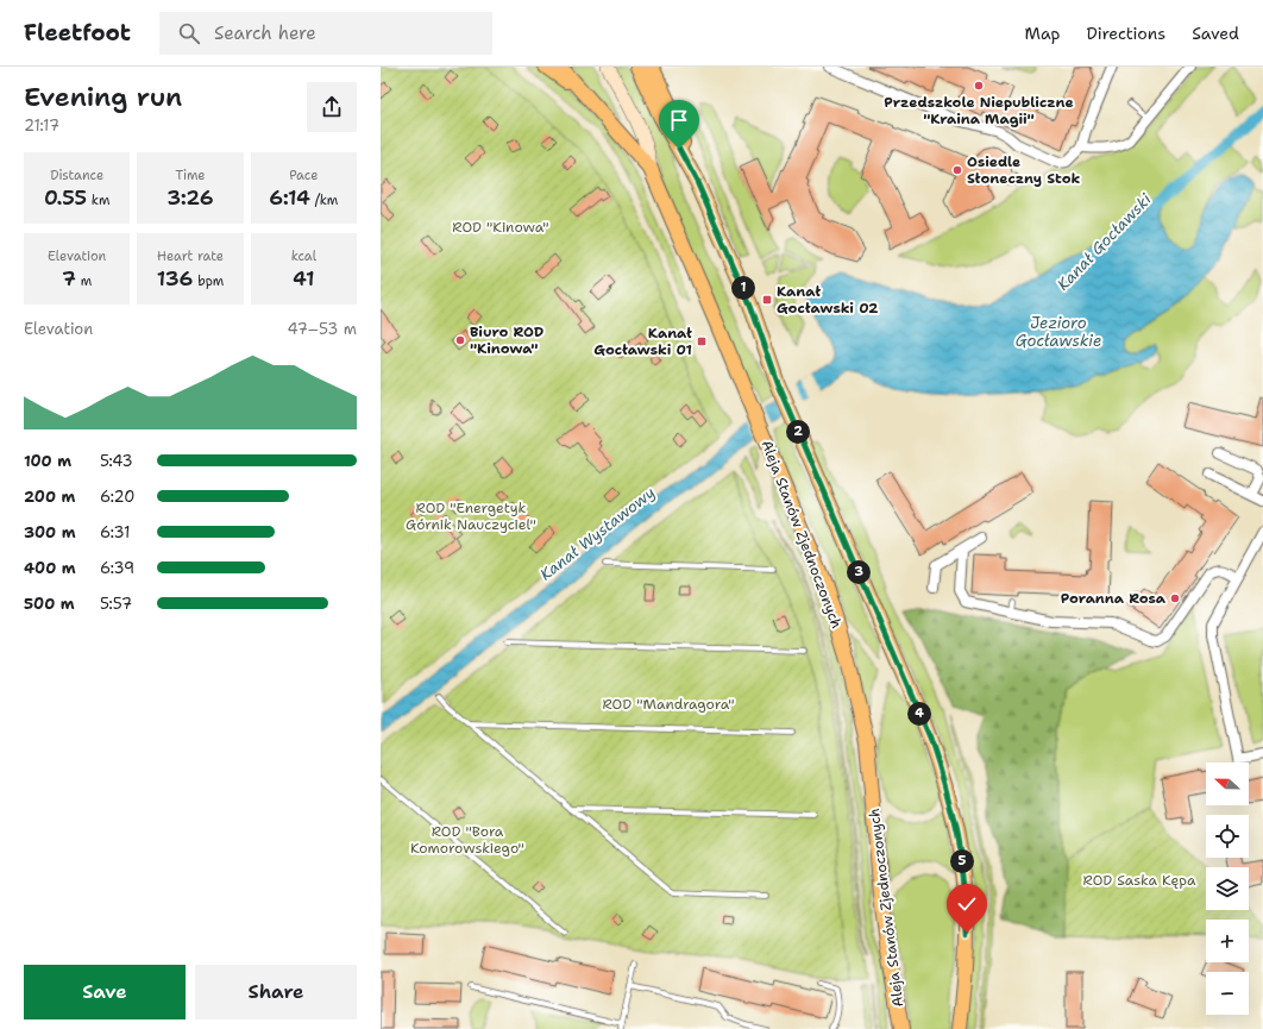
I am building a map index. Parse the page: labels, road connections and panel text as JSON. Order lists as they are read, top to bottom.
{
  "streets": {
    "main road": ["Aleja Stanów Zjednoczonych"]
  },
  "water": ["Kanał Gocławski", "Jezioro Gocławskie", "Kanał Wystawowy"],
  "parks": [
    "ROD \"Kinowa\"",
    "ROD \"Energetyk Górnik Nauczyciel\"",
    "ROD \"Mandragora\"",
    "ROD \"Bora Komorowskiego\"",
    "ROD Saska Kępa"
  ],
  "places": {
    "other": [
      "Przedszkole Niepubliczne \"Kraina Magii\"",
      "Osiedle Słoneczny Stok",
      "Biuro ROD \"Kinowa\"",
      "Poranna Rosa"
    ],
    "transit": ["Kanał Gocławski 02", "Kanał Gocławski 01"]
  },
  "north": "left",
  "page": {
    "header": "Fleetfoot",
    "search": "Search here",
    "nav": ["Map", "Directions", "Saved"],
    "heading": ["Evening run", "21:17"],
    "stats": [
      ["Distance", "0.55 km"],
      ["Time", "3:26"],
      ["Pace", "6:14 /km"],
      ["Elevation", "7 m"],
      ["Heart rate", "136 bpm"],
      ["kcal", "41"]
    ],
    "pins": [
      "1",
      "2",
      "3",
      "4",
      "5"
    ],
    "chart": ["Elevation", "47–53 m"],
    "list": [
      {
        "name": "100 m",
        "note": "5:43"
      },
      {
        "name": "200 m",
        "note": "6:20"
      },
      {
        "name": "300 m",
        "note": "6:31"
      },
      {
        "name": "400 m",
        "note": "6:39"
      },
      {
        "name": "500 m",
        "note": "5:57"
      }
    ],
    "map_buttons": ["+", "−"],
    "buttons": ["Save", "Share"]
  }
}
